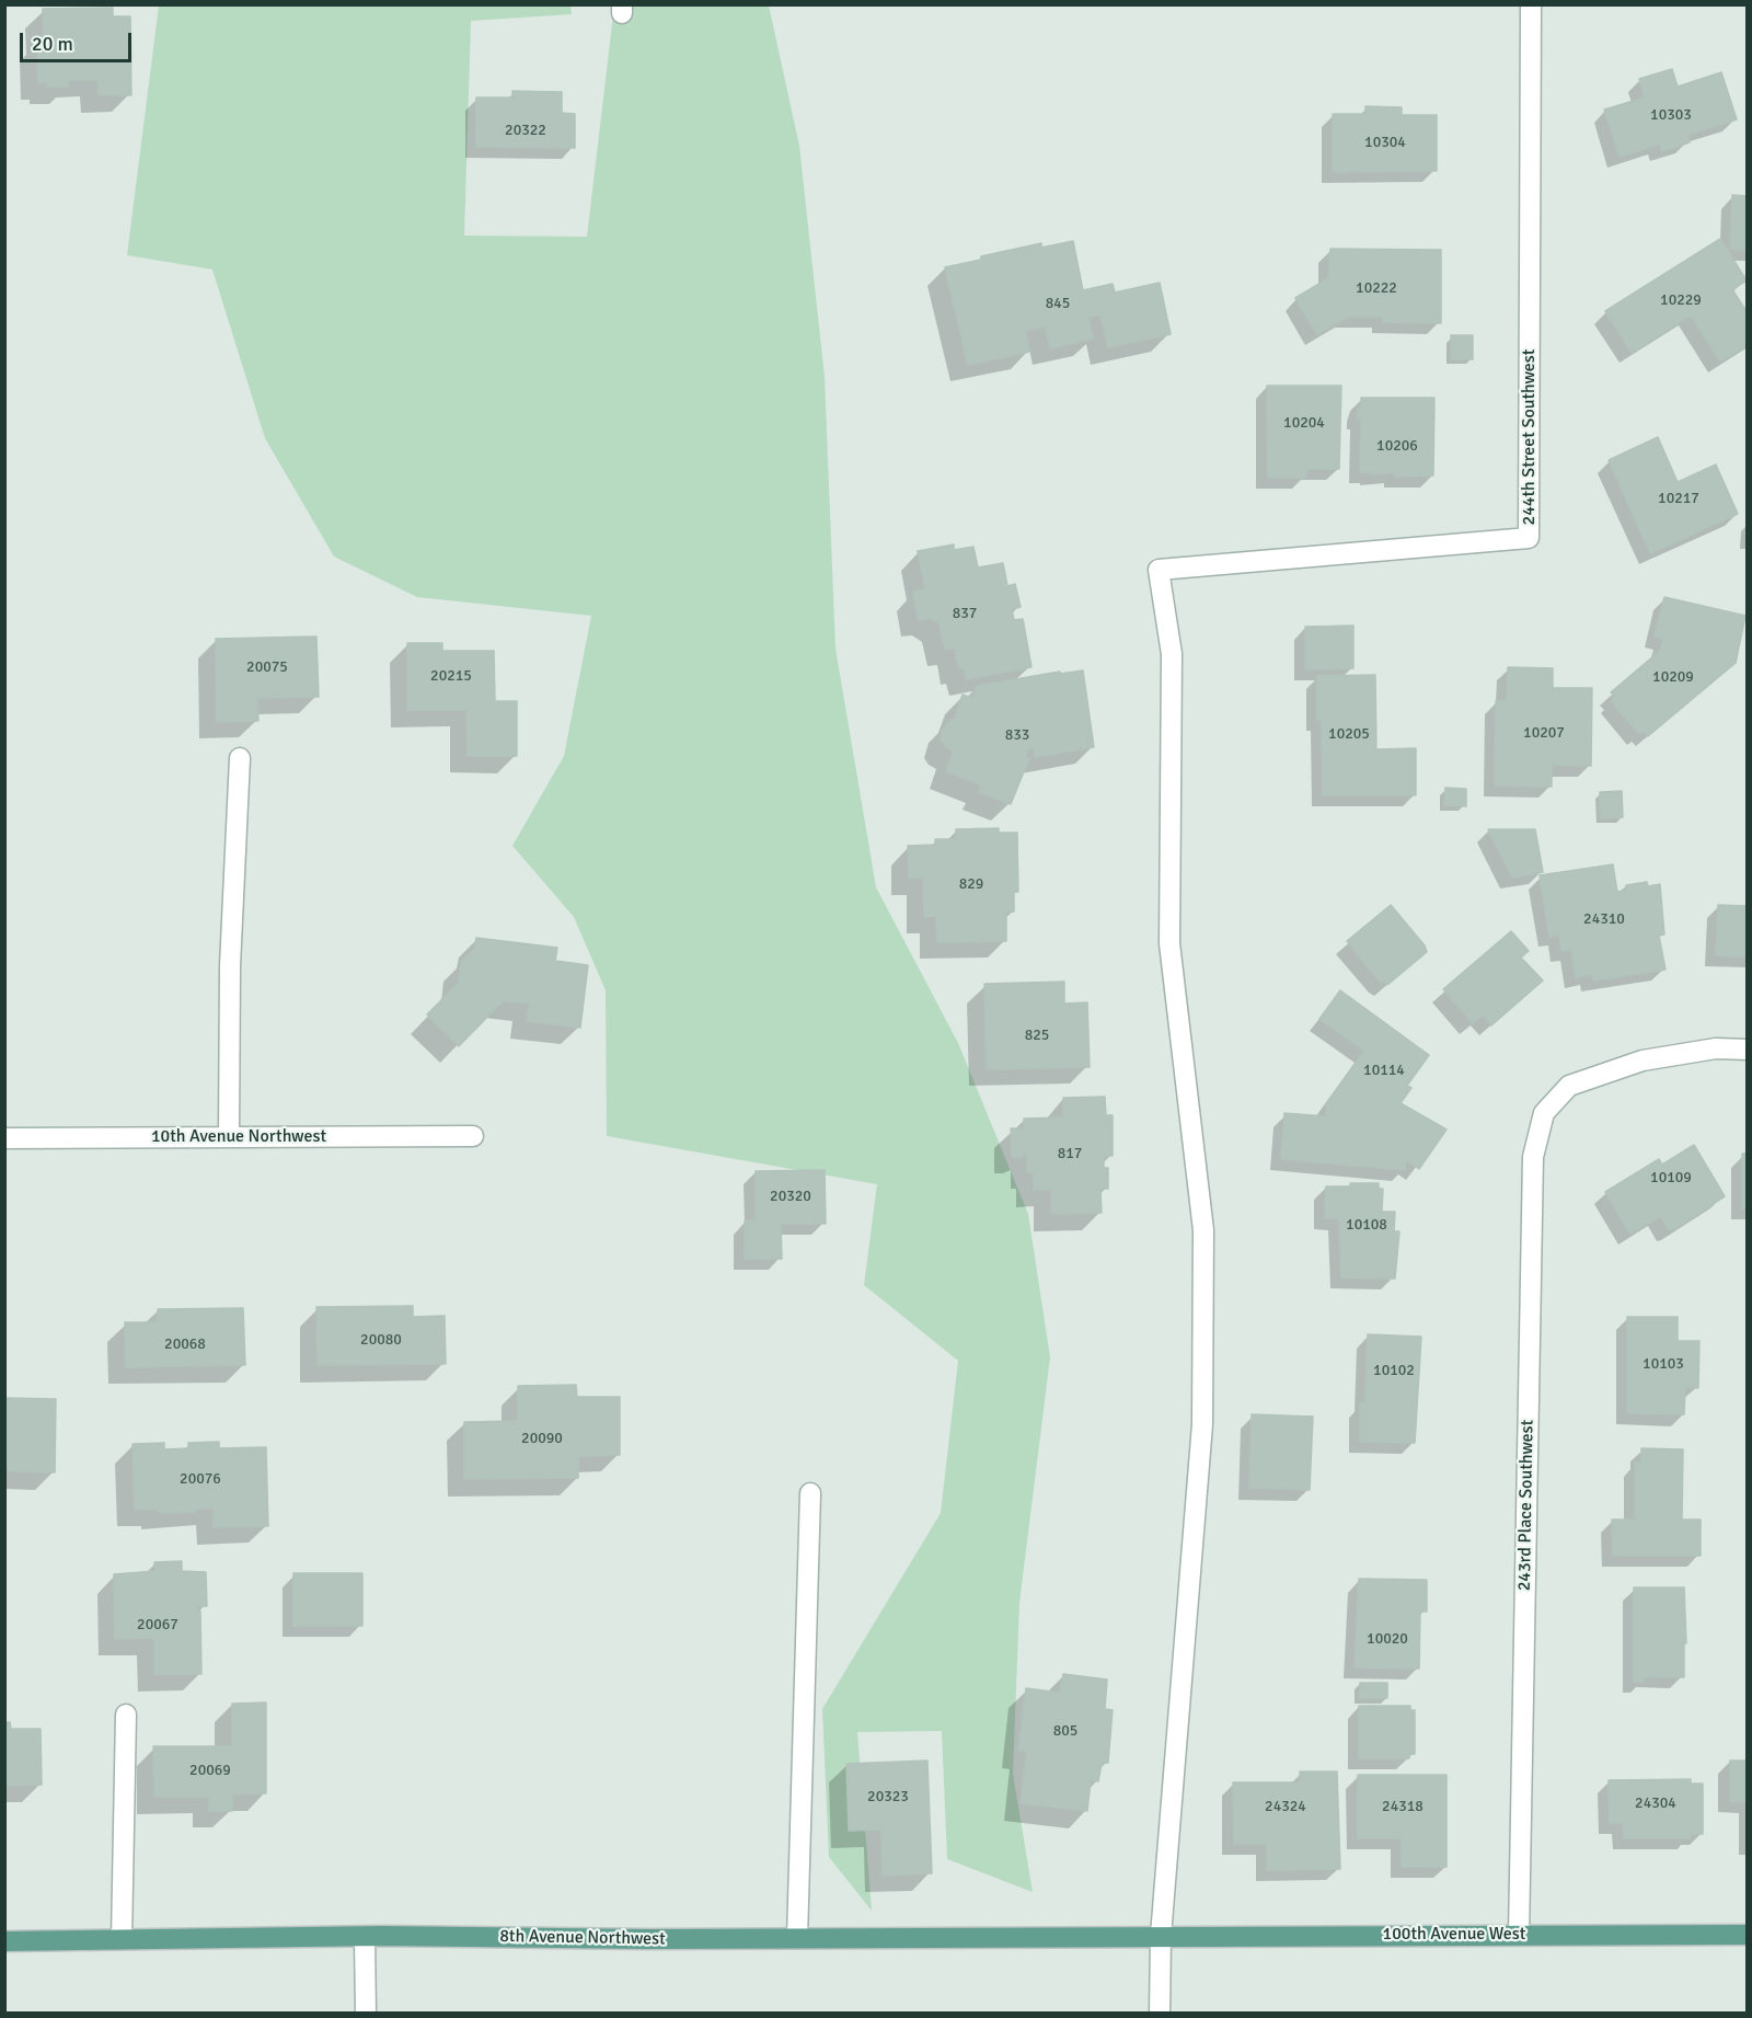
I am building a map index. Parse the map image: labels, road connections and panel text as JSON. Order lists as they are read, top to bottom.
{
  "streets": {
    "main road": ["100th Avenue West", "8th Avenue Northwest"],
    "street": ["244th Street Southwest", "10th Avenue Northwest", "243rd Place Southwest"]
  },
  "crossings": [
    ["244th Street Southwest", "100th Avenue West"],
    ["244th Street Southwest", "8th Avenue Northwest"],
    ["243rd Place Southwest", "100th Avenue West"],
    ["100th Avenue West", "8th Avenue Northwest"]
  ],
  "house_numbers": [
    "10303",
    "20322",
    "10304",
    "10222",
    "10229",
    "845",
    "10204",
    "10206",
    "10217",
    "837",
    "20075",
    "20215",
    "10209",
    "10207",
    "10205",
    "833",
    "829",
    "24310",
    "825",
    "10114",
    "817",
    "10109",
    "20320",
    "10108",
    "20080",
    "20068",
    "10103",
    "10102",
    "20090",
    "20076",
    "20067",
    "10020",
    "805",
    "20069",
    "20323",
    "24304",
    "24324",
    "24318"
  ],
  "scale_bar": "20 m"
}
